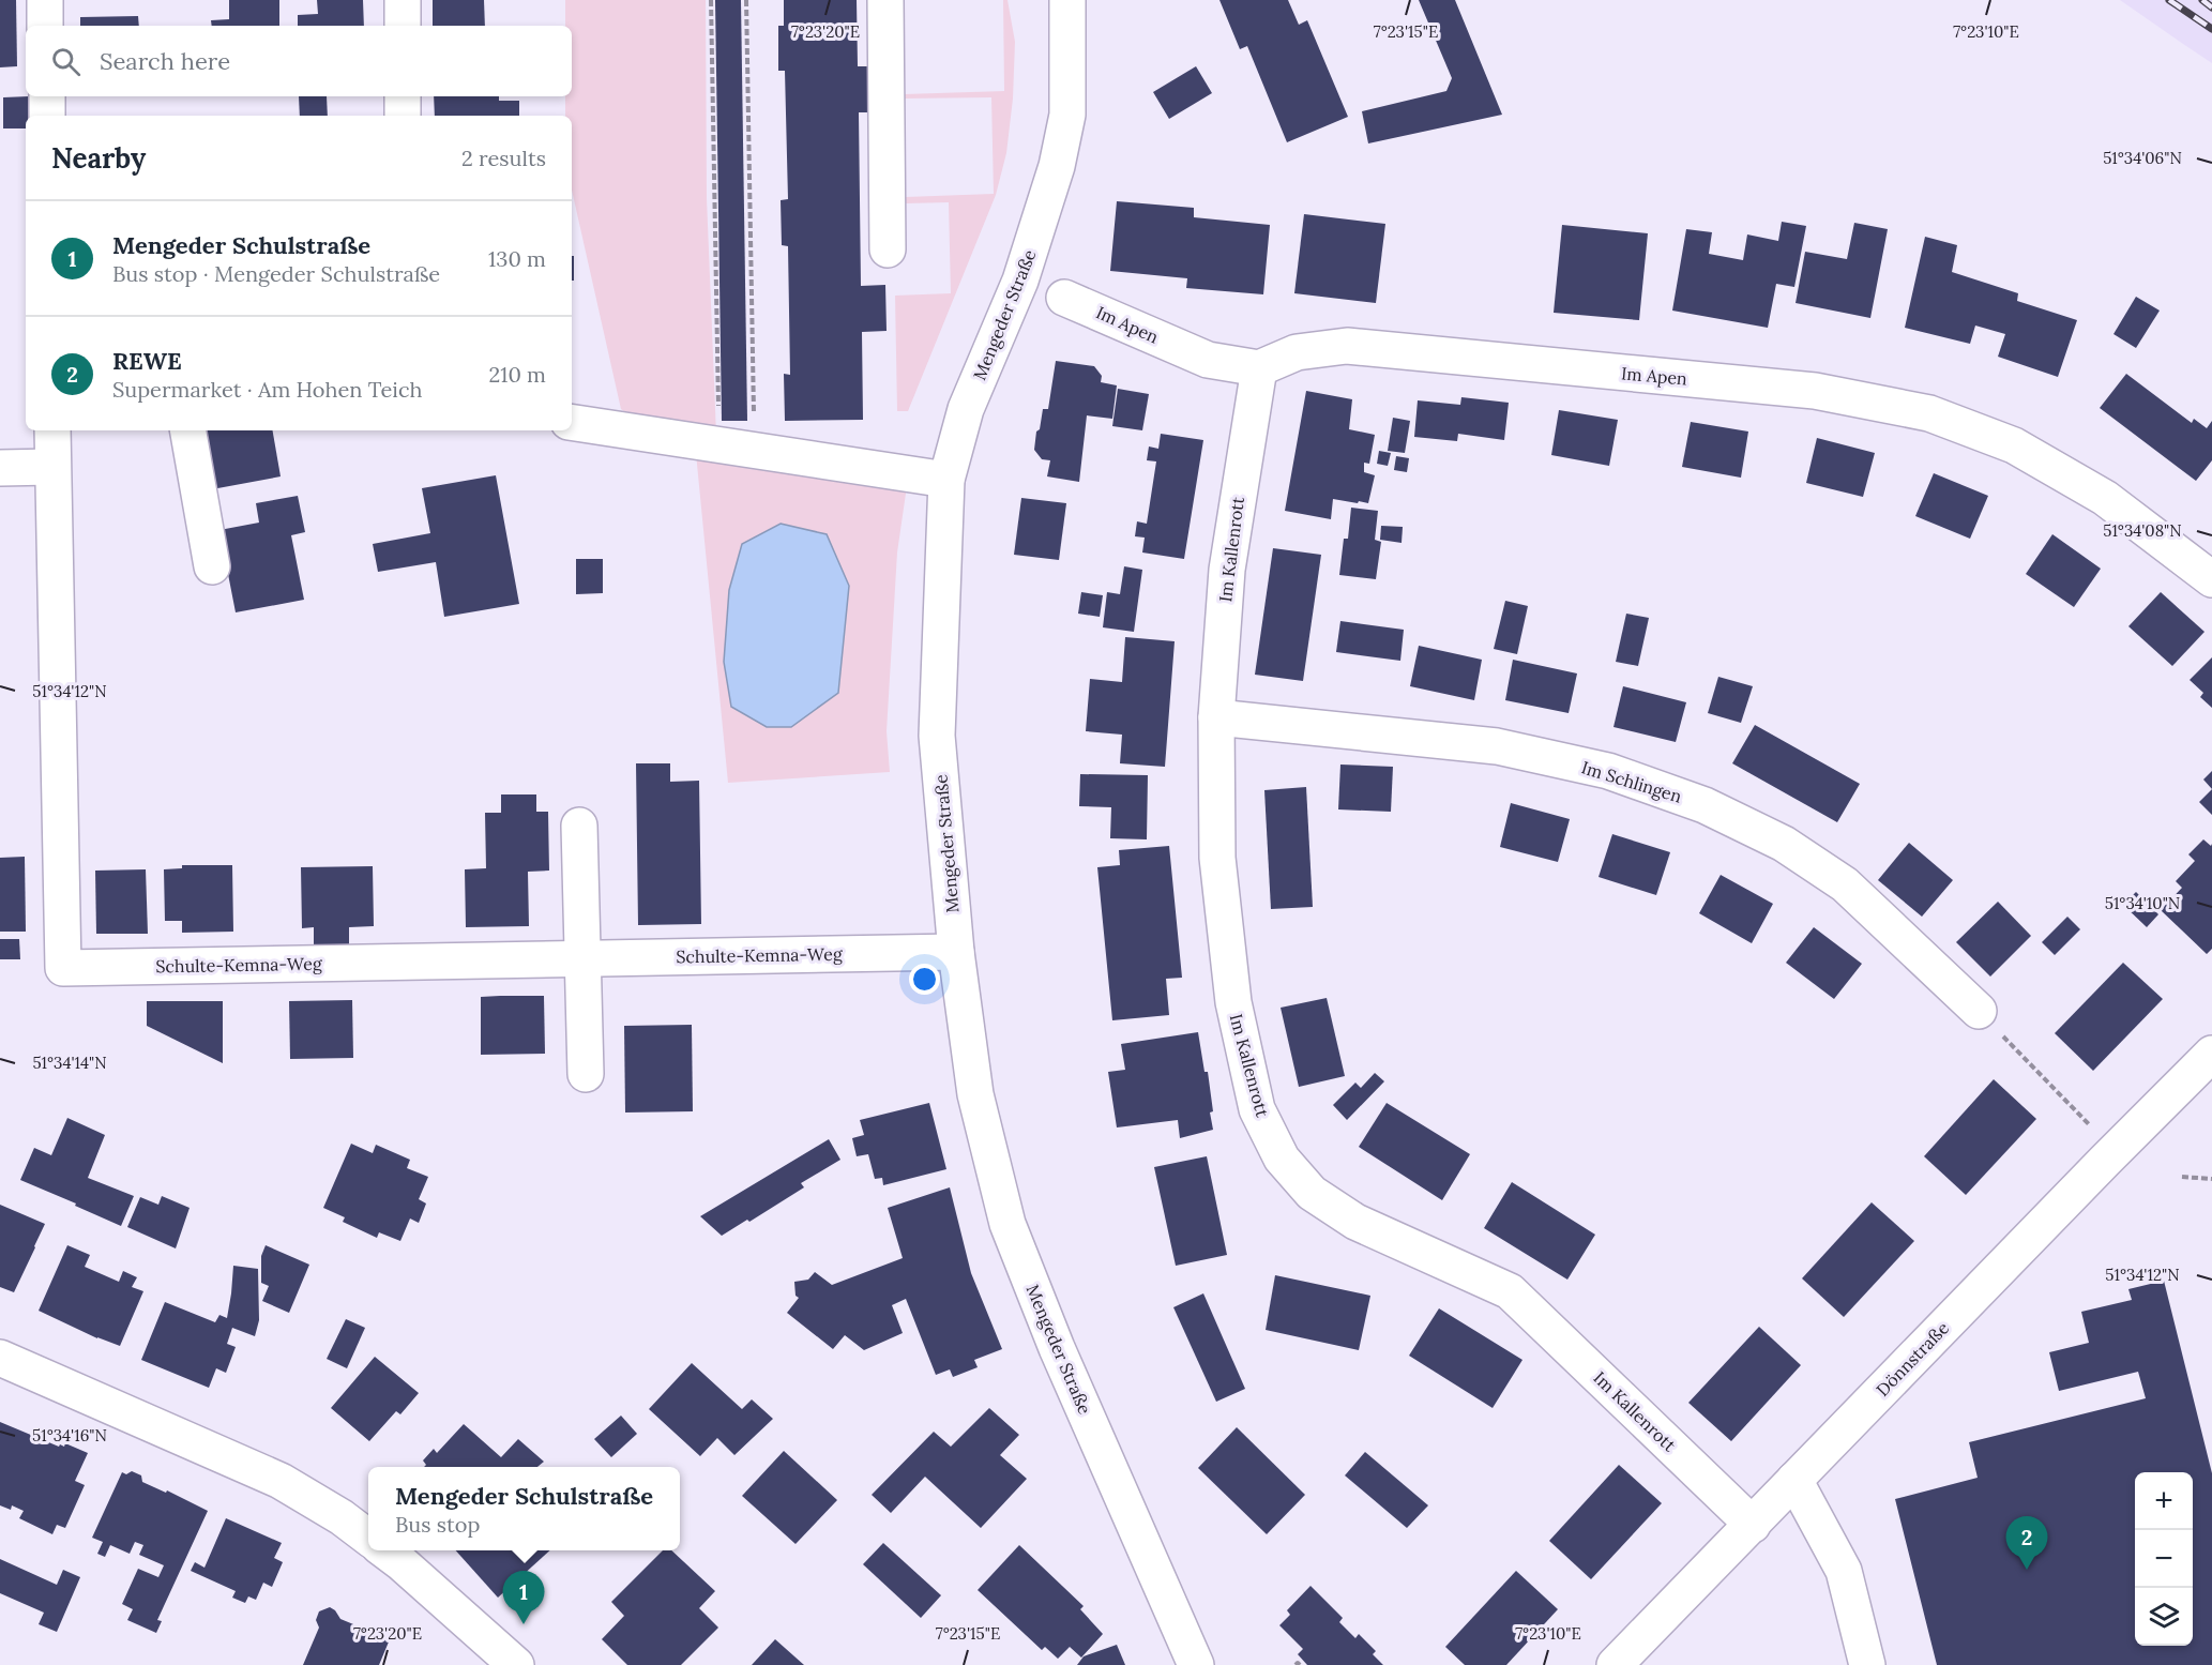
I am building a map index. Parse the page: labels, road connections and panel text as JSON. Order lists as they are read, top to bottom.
{
  "streets": {
    "street": [
      "Mengeder Straße",
      "Im Apen",
      "Im Kallenrott",
      "Im Schlingen",
      "Schulte-Kemna-Weg",
      "Dönnstraße"
    ]
  },
  "crossings": [
    ["Mengeder Straße", "Schulte-Kemna-Weg"],
    ["Im Apen", "Im Kallenrott"],
    ["Im Kallenrott", "Im Schlingen"],
    ["Im Kallenrott", "Dönnstraße"]
  ],
  "page": {
    "search": "Search here",
    "heading": ["Nearby", "2 results"],
    "list": [
      {
        "mark": "1",
        "name": "Mengeder Schulstraße",
        "note": "Bus stop · Mengeder Schulstraße",
        "value": "130 m"
      },
      {
        "mark": "2",
        "name": "REWE",
        "note": "Supermarket · Am Hohen Teich",
        "value": "210 m"
      }
    ],
    "popup": ["Mengeder Schulstraße", "Bus stop"],
    "map_buttons": ["+", "−"],
    "pins": ["2", "1"]
  },
  "coordinates": [
    "7°23'20\"E",
    "7°23'15\"E",
    "7°23'10\"E",
    "51°34'06\"N",
    "51°34'08\"N",
    "51°34'12\"N",
    "51°34'10\"N",
    "51°34'14\"N",
    "51°34'16\"N"
  ]
}
